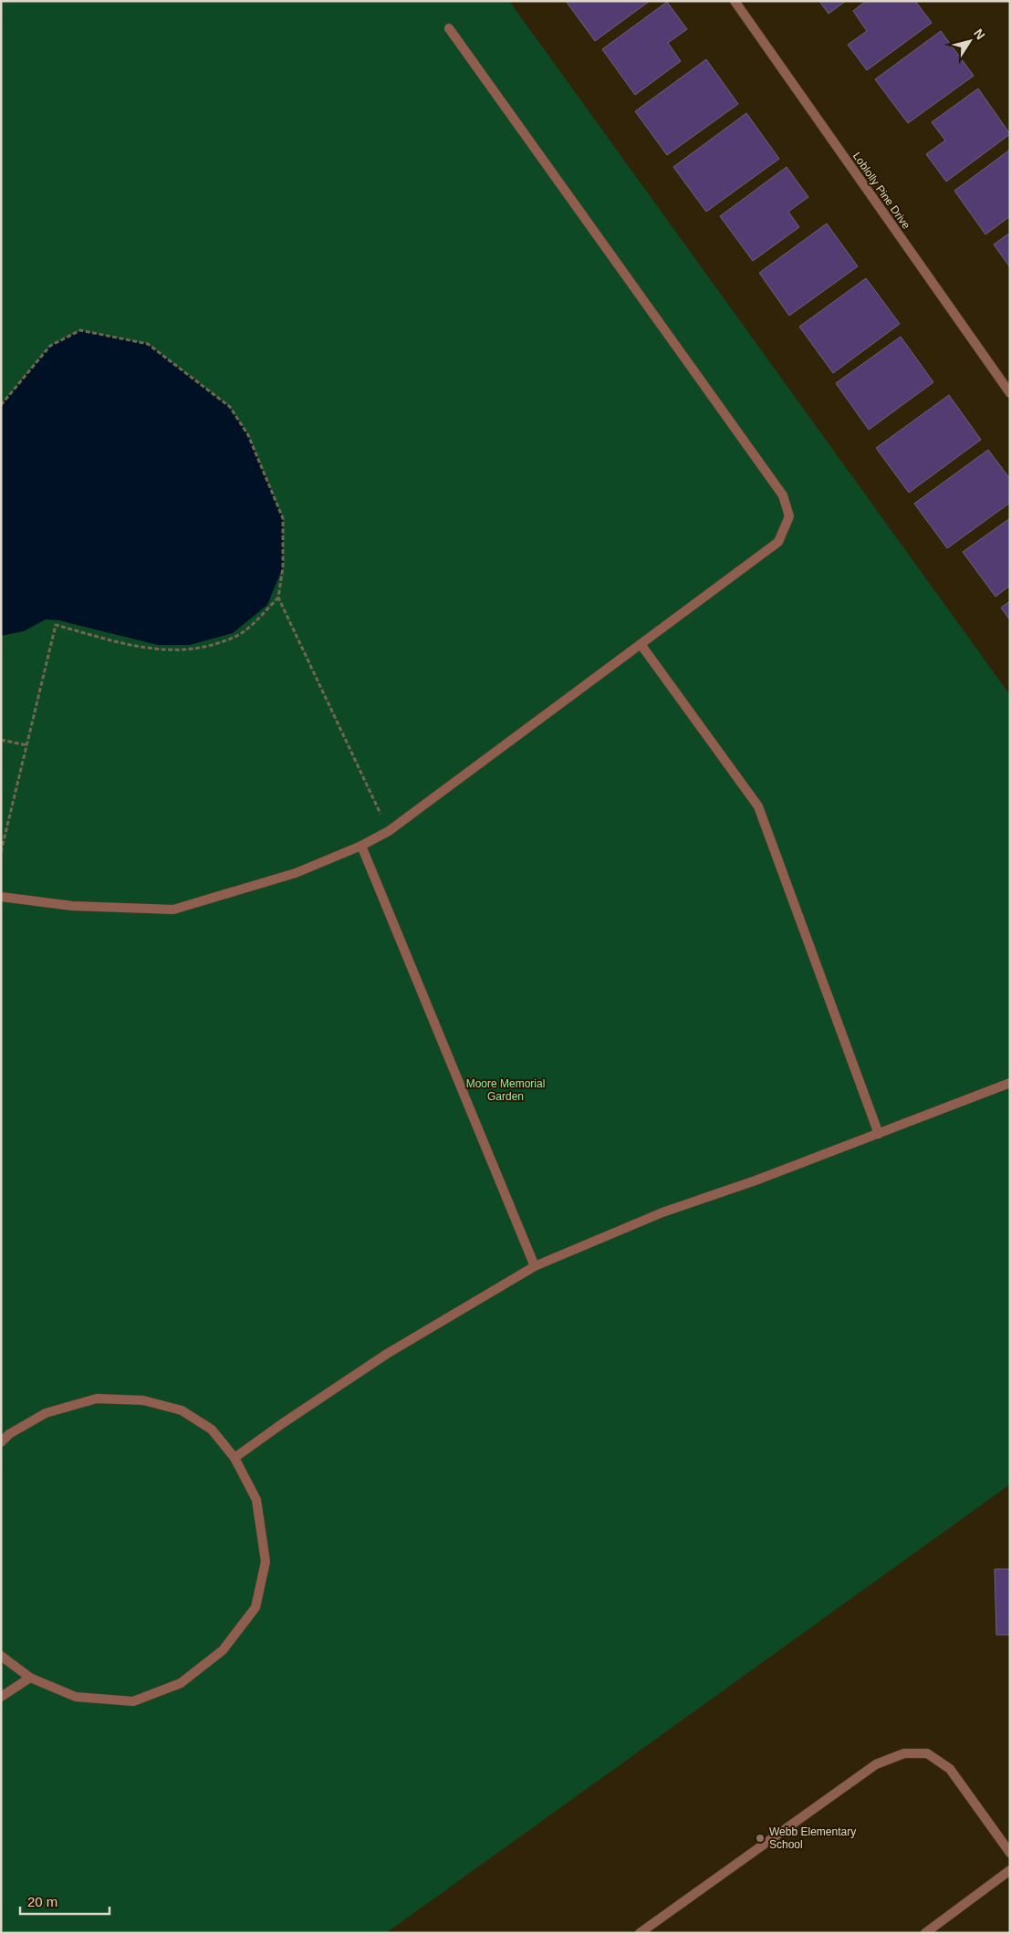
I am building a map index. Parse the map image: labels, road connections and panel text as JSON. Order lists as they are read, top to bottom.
{
  "streets": {
    "street": ["Loblolly Pine Drive"]
  },
  "parks": ["Moore Memorial Garden"],
  "places": ["Webb Elementary School"],
  "scale_bar": "20 m",
  "north": "top right"
}
